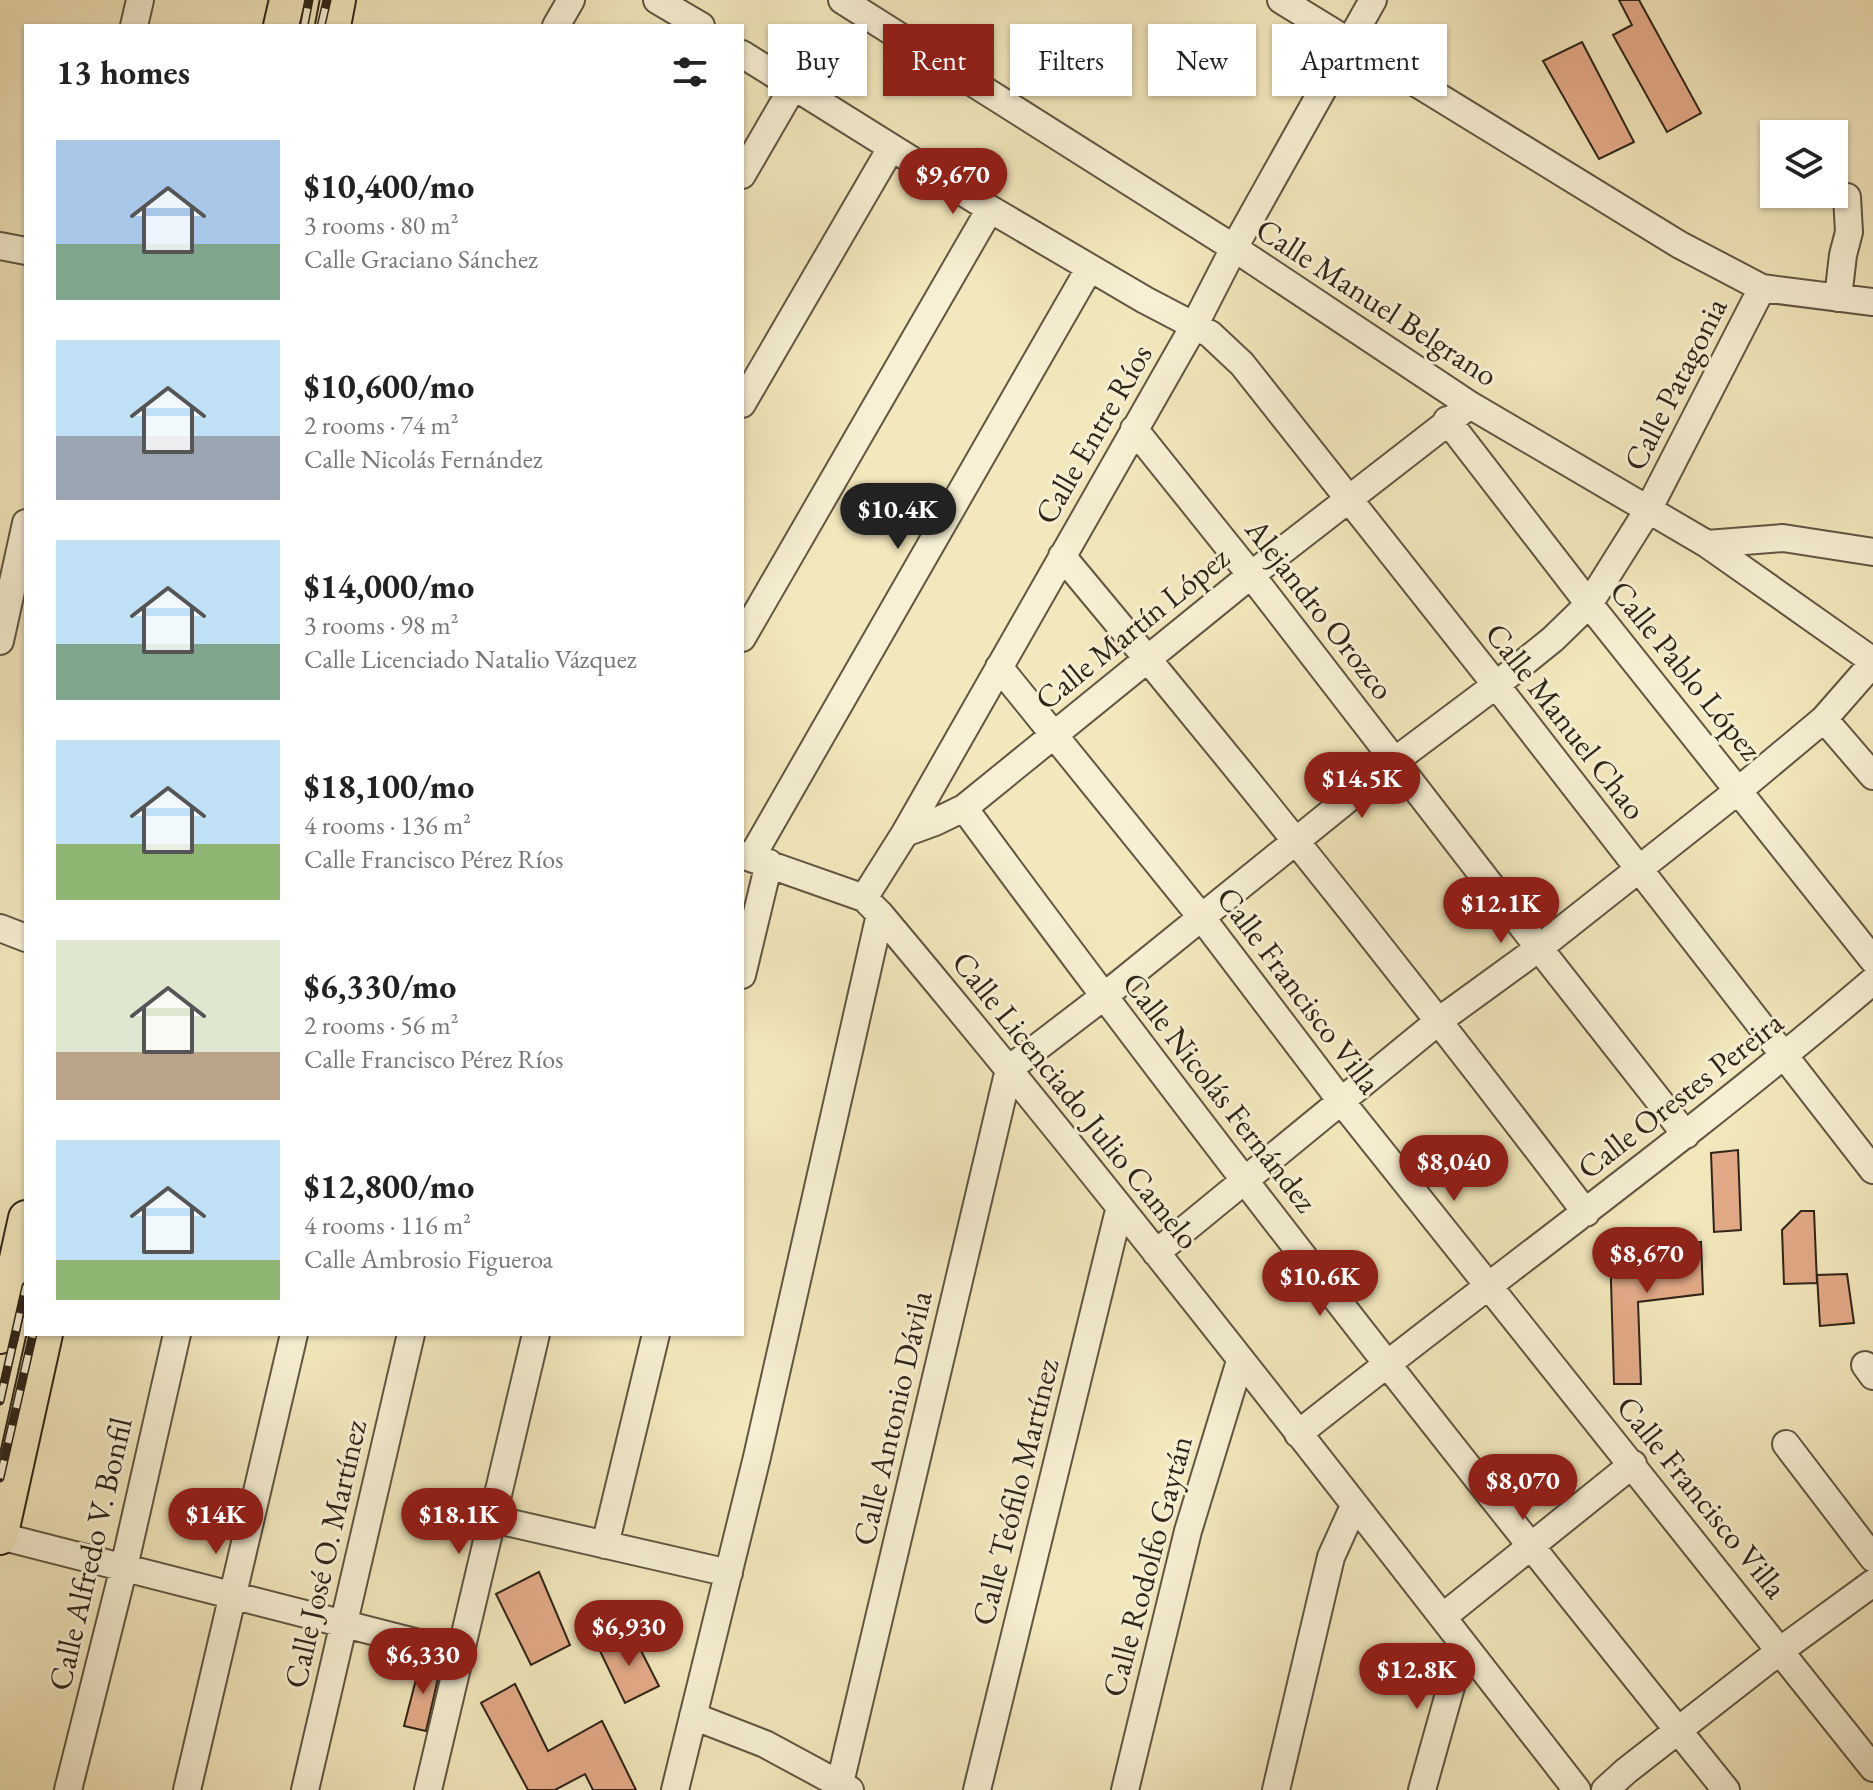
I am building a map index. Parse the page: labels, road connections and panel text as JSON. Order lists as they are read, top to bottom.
{
  "streets": {
    "street": [
      "Calle Manuel Belgrano",
      "Calle Patagonia",
      "Calle Entre Ríos",
      "Alejandro Orozco",
      "Calle Martín López",
      "Calle Pablo López",
      "Calle Manuel Chao",
      "Calle Francisco Villa",
      "Calle Nicolás Fernández",
      "Calle Orestes Pereira",
      "Calle Licenciado Julio Camelo",
      "Calle Antonio Dávila",
      "Calle Teófilo Martínez",
      "Calle Alfredo V. Bonfil",
      "Calle José O. Martínez",
      "Calle Rodolfo Gaytán"
    ]
  },
  "crossings": [
    ["Calle Manuel Belgrano", "Calle Patagonia"],
    ["Calle Manuel Belgrano", "Calle Entre Ríos"],
    ["Calle Manuel Belgrano", "Calle Martín López"],
    ["Calle Patagonia", "Alejandro Orozco"],
    ["Calle Patagonia", "Calle Pablo López"],
    ["Calle Patagonia", "Calle Manuel Chao"],
    ["Calle Patagonia", "Calle Francisco Villa"],
    ["Calle Patagonia", "Calle Nicolás Fernández"],
    ["Calle Patagonia", "Calle Licenciado Julio Camelo"],
    ["Calle Patagonia", "Calle Antonio Dávila"],
    ["Calle Entre Ríos", "Alejandro Orozco"],
    ["Calle Entre Ríos", "Calle Martín López"],
    ["Calle Entre Ríos", "Calle Manuel Chao"],
    ["Calle Entre Ríos", "Calle Francisco Villa"],
    ["Calle Entre Ríos", "Calle Licenciado Julio Camelo"],
    ["Alejandro Orozco", "Calle Martín López"],
    ["Alejandro Orozco", "Calle Orestes Pereira"],
    ["Calle Martín López", "Calle Pablo López"],
    ["Calle Martín López", "Calle Manuel Chao"],
    ["Calle Martín López", "Calle Francisco Villa"],
    ["Calle Martín López", "Calle Nicolás Fernández"],
    ["Calle Manuel Chao", "Calle Orestes Pereira"],
    ["Calle Francisco Villa", "Calle Orestes Pereira"],
    ["Calle Nicolás Fernández", "Calle Orestes Pereira"],
    ["Calle Orestes Pereira", "Calle Licenciado Julio Camelo"],
    ["Calle Licenciado Julio Camelo", "Calle Antonio Dávila"],
    ["Calle Licenciado Julio Camelo", "Calle Teófilo Martínez"],
    ["Calle Licenciado Julio Camelo", "Calle Rodolfo Gaytán"]
  ],
  "page": {
    "chip": [
      "Buy",
      "Rent",
      "Filters",
      "New",
      "Apartment"
    ],
    "heading": "13 homes",
    "list": [
      {
        "name": "$10,400/mo",
        "note": "3 rooms · 80 m² · Calle Graciano Sánchez"
      },
      {
        "name": "$10,600/mo",
        "note": "2 rooms · 74 m² · Calle Nicolás Fernández"
      },
      {
        "name": "$14,000/mo",
        "note": "3 rooms · 98 m² · Calle Licenciado Natalio Vázquez"
      },
      {
        "name": "$18,100/mo",
        "note": "4 rooms · 136 m² · Calle Francisco Pérez Ríos"
      },
      {
        "name": "$6,330/mo",
        "note": "2 rooms · 56 m² · Calle Francisco Pérez Ríos"
      },
      {
        "name": "$12,800/mo",
        "note": "4 rooms · 116 m² · Calle Ambrosio Figueroa"
      }
    ],
    "price": [
      "$9,670",
      "$10.4K",
      "$14.5K",
      "$12.1K",
      "$8,040",
      "$8,670",
      "$10.6K",
      "$8,070",
      "$14K",
      "$18.1K",
      "$6,930",
      "$6,330",
      "$12.8K"
    ]
  }
}
